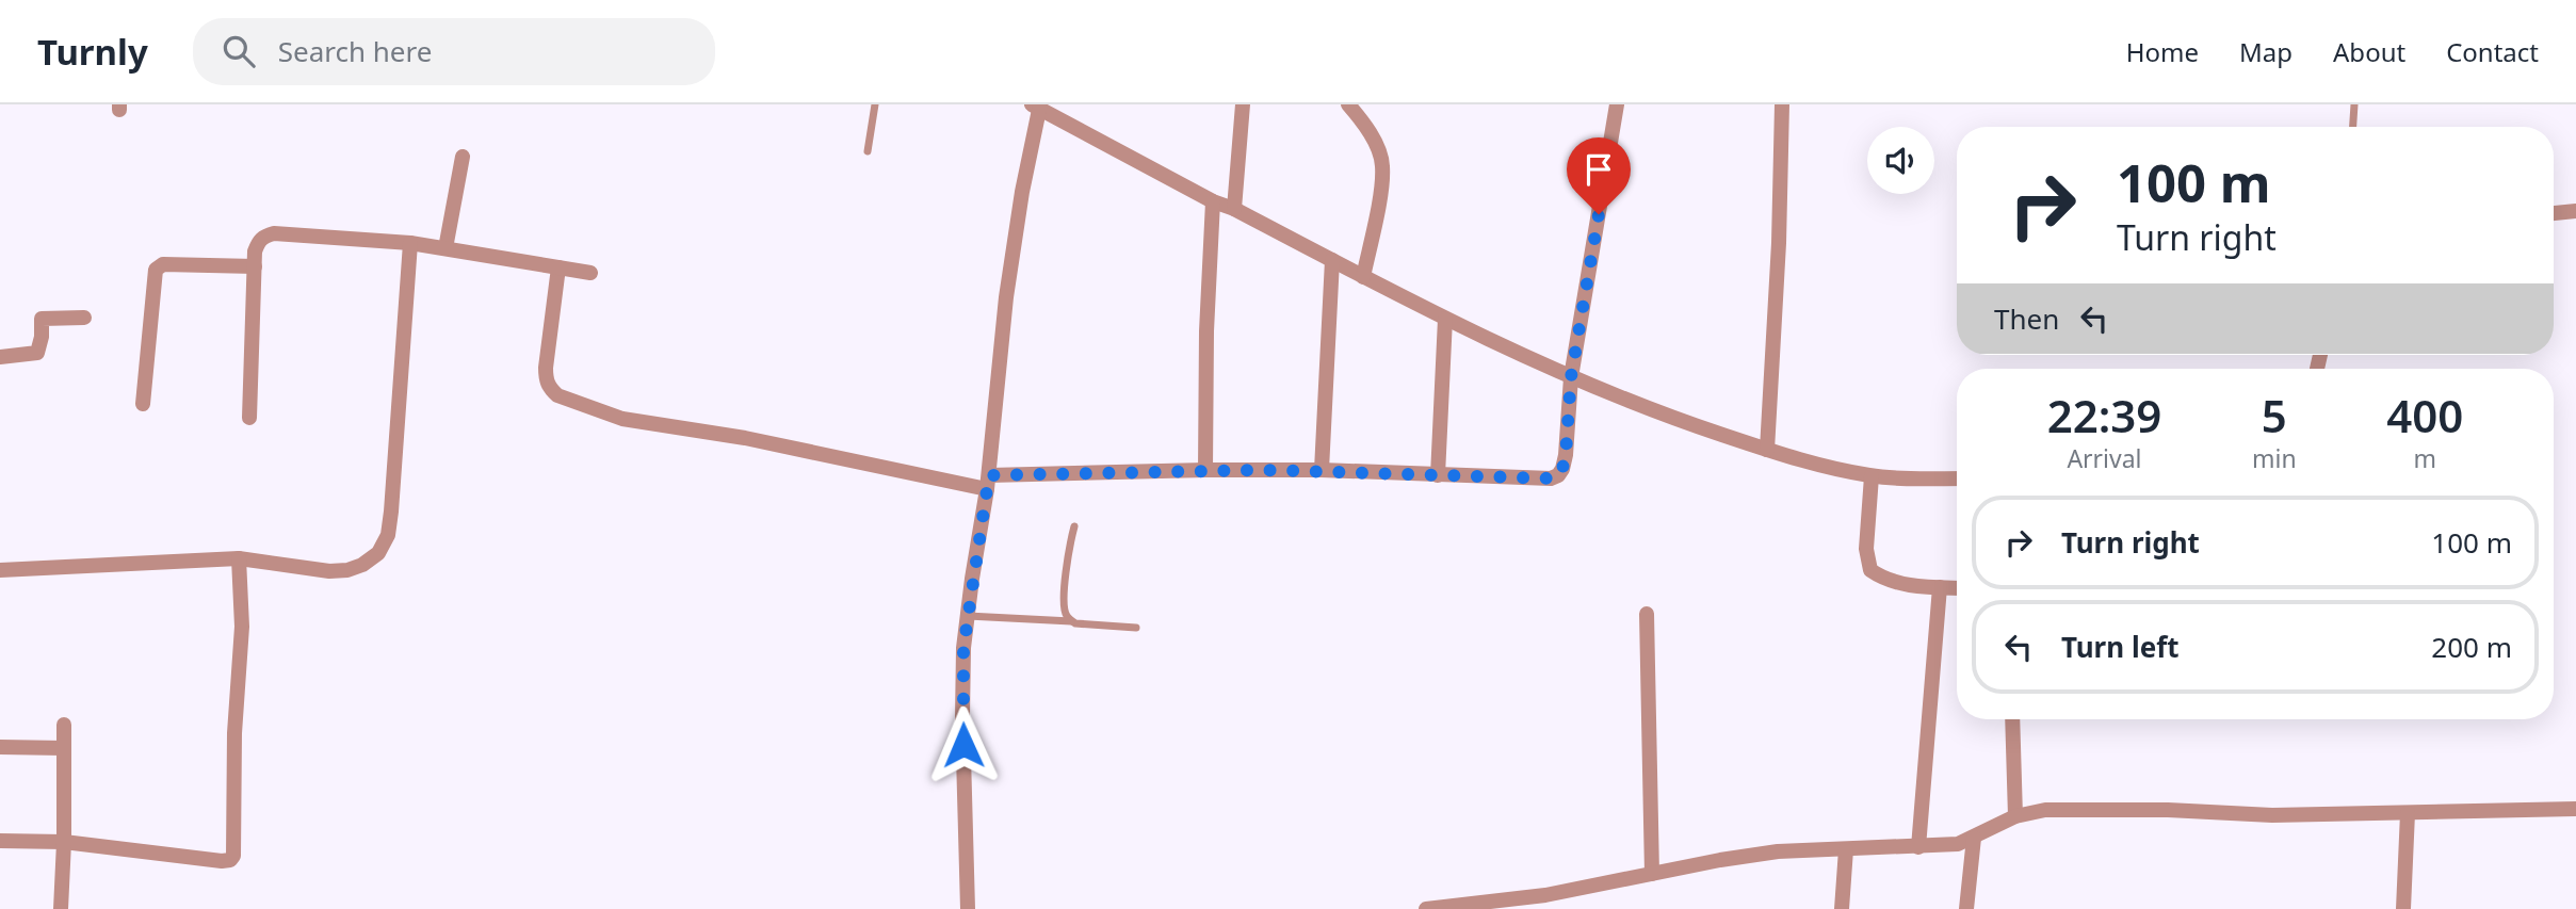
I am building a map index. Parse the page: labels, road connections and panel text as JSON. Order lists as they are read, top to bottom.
{
  "page": {
    "header": "Turnly",
    "search": "Search here",
    "nav": [
      "Home",
      "Map",
      "About",
      "Contact"
    ],
    "turn": ["100 m", "Turn right"],
    "then": "Then",
    "eta": [
      "22:39",
      "Arrival",
      "5",
      "min",
      "400",
      "m"
    ],
    "list": [
      {
        "name": "Turn right",
        "value": "100 m"
      },
      {
        "name": "Turn left",
        "value": "200 m"
      }
    ]
  }
}
